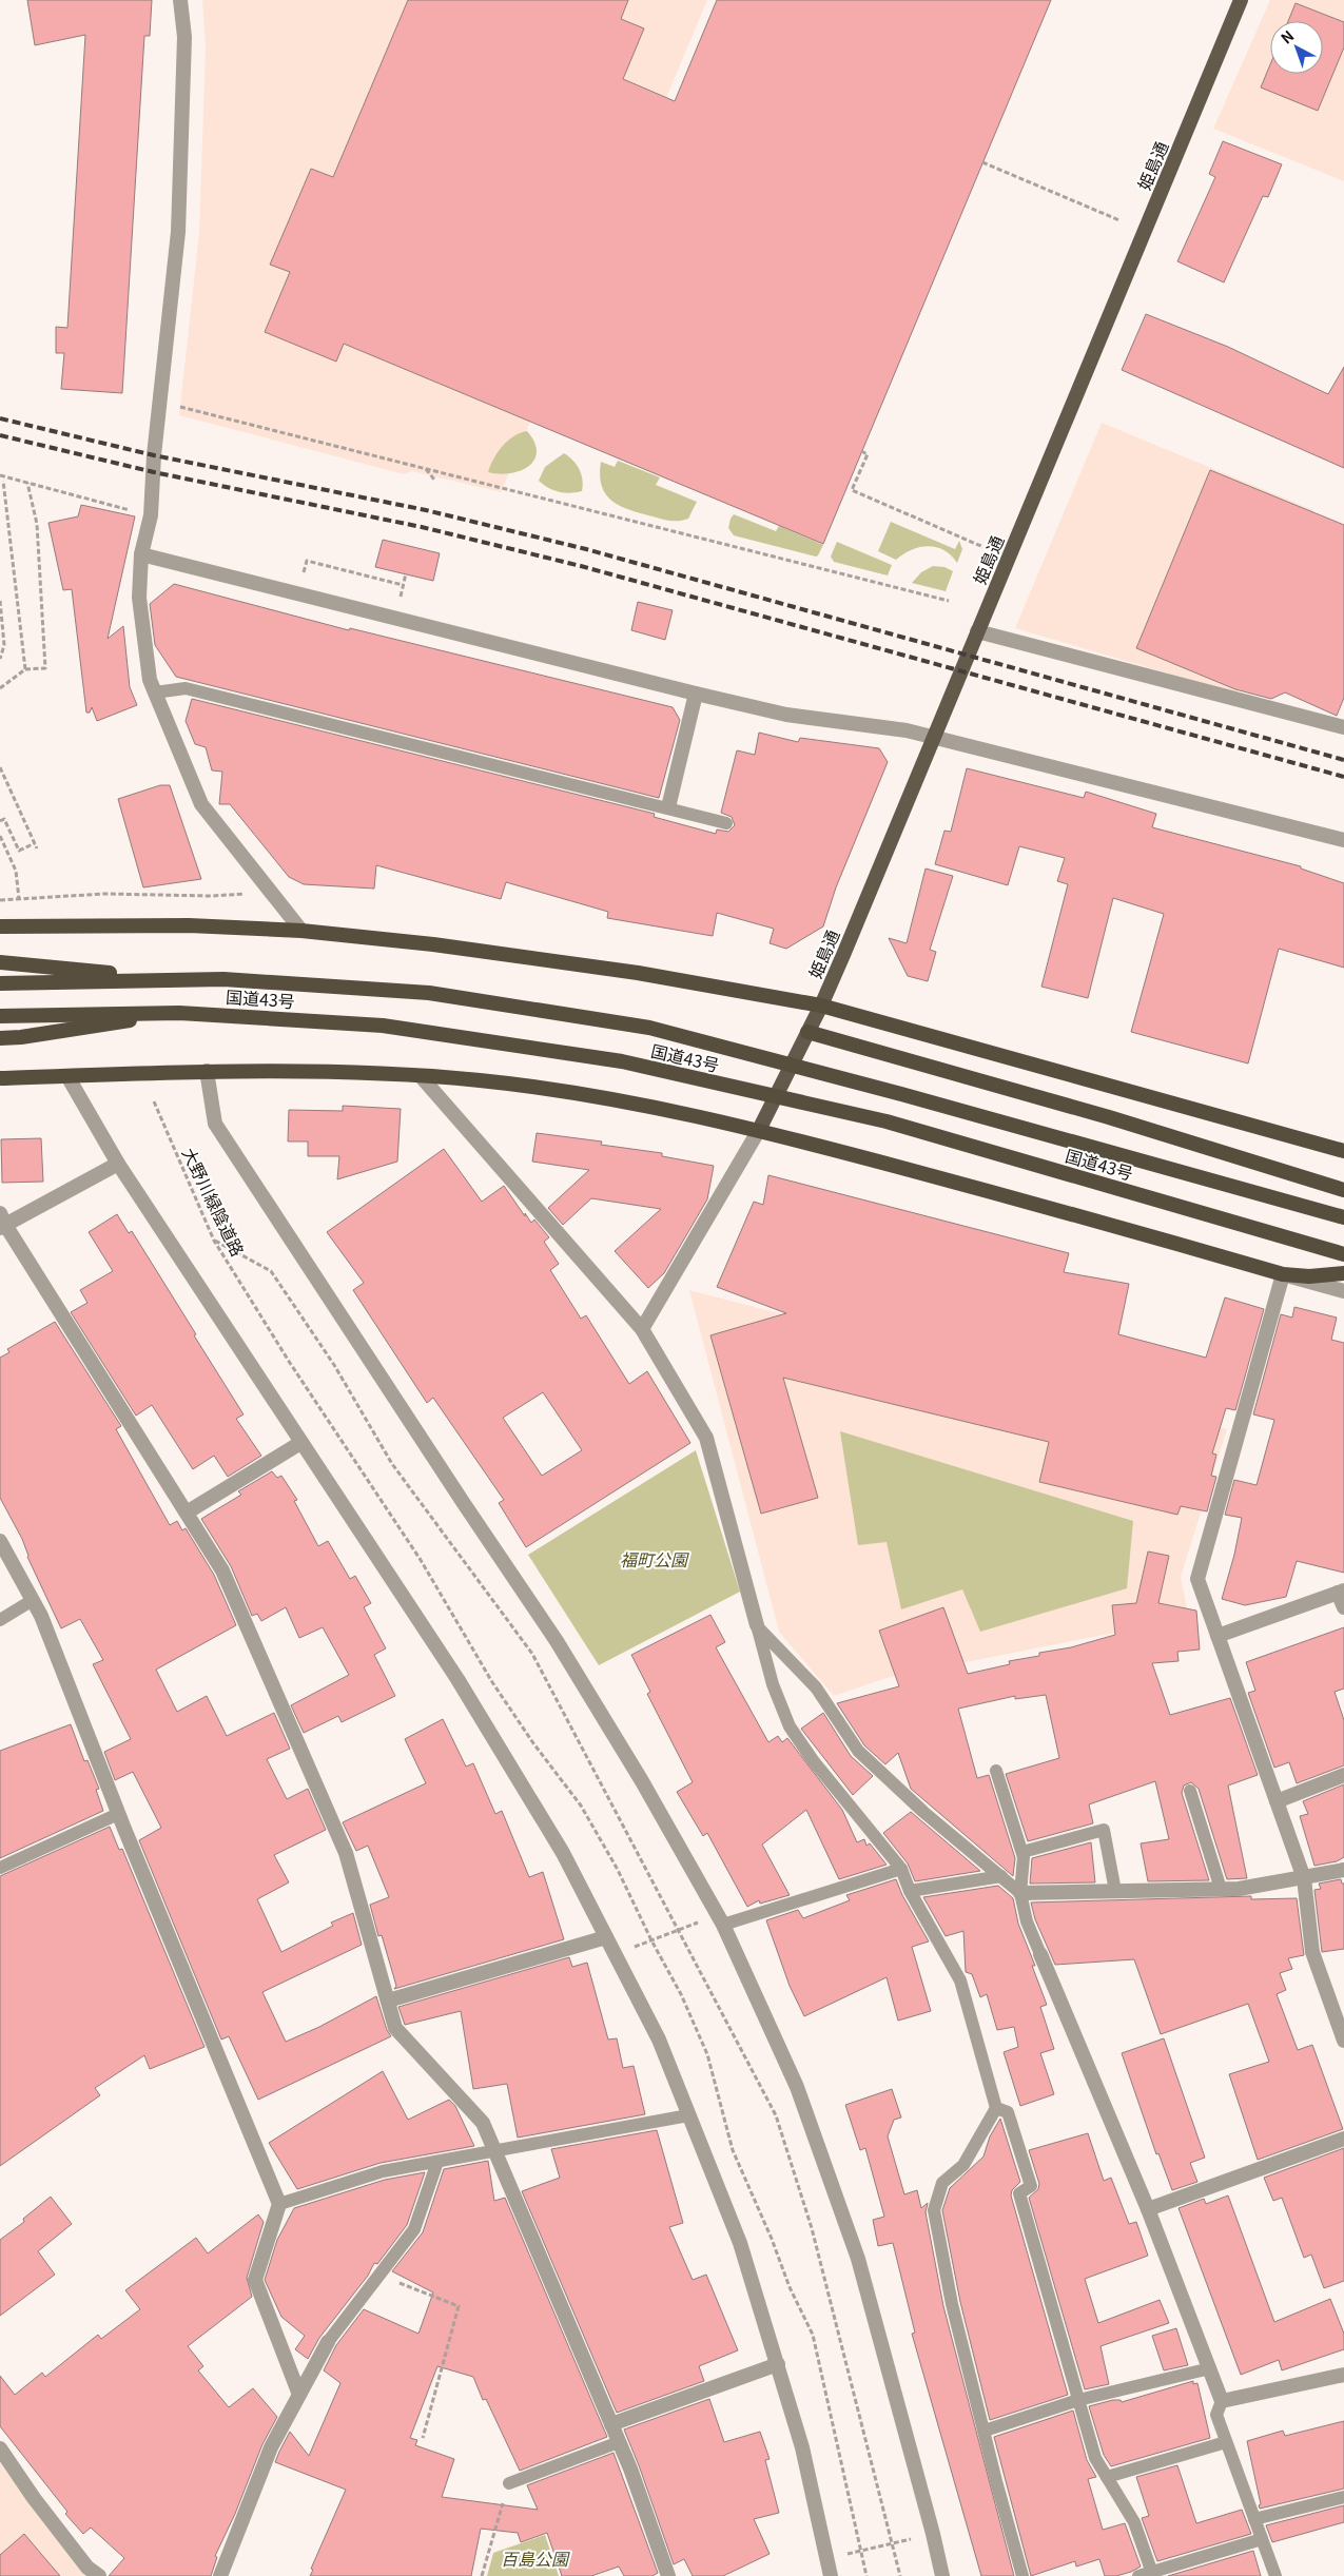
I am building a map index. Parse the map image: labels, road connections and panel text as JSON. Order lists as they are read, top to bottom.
{
  "streets": {
    "highway": ["国道43号"],
    "main road": ["姫島通"],
    "path": ["大野川緑陰道路"]
  },
  "parks": ["福町公園", "百島公園"],
  "north": "top left"
}
